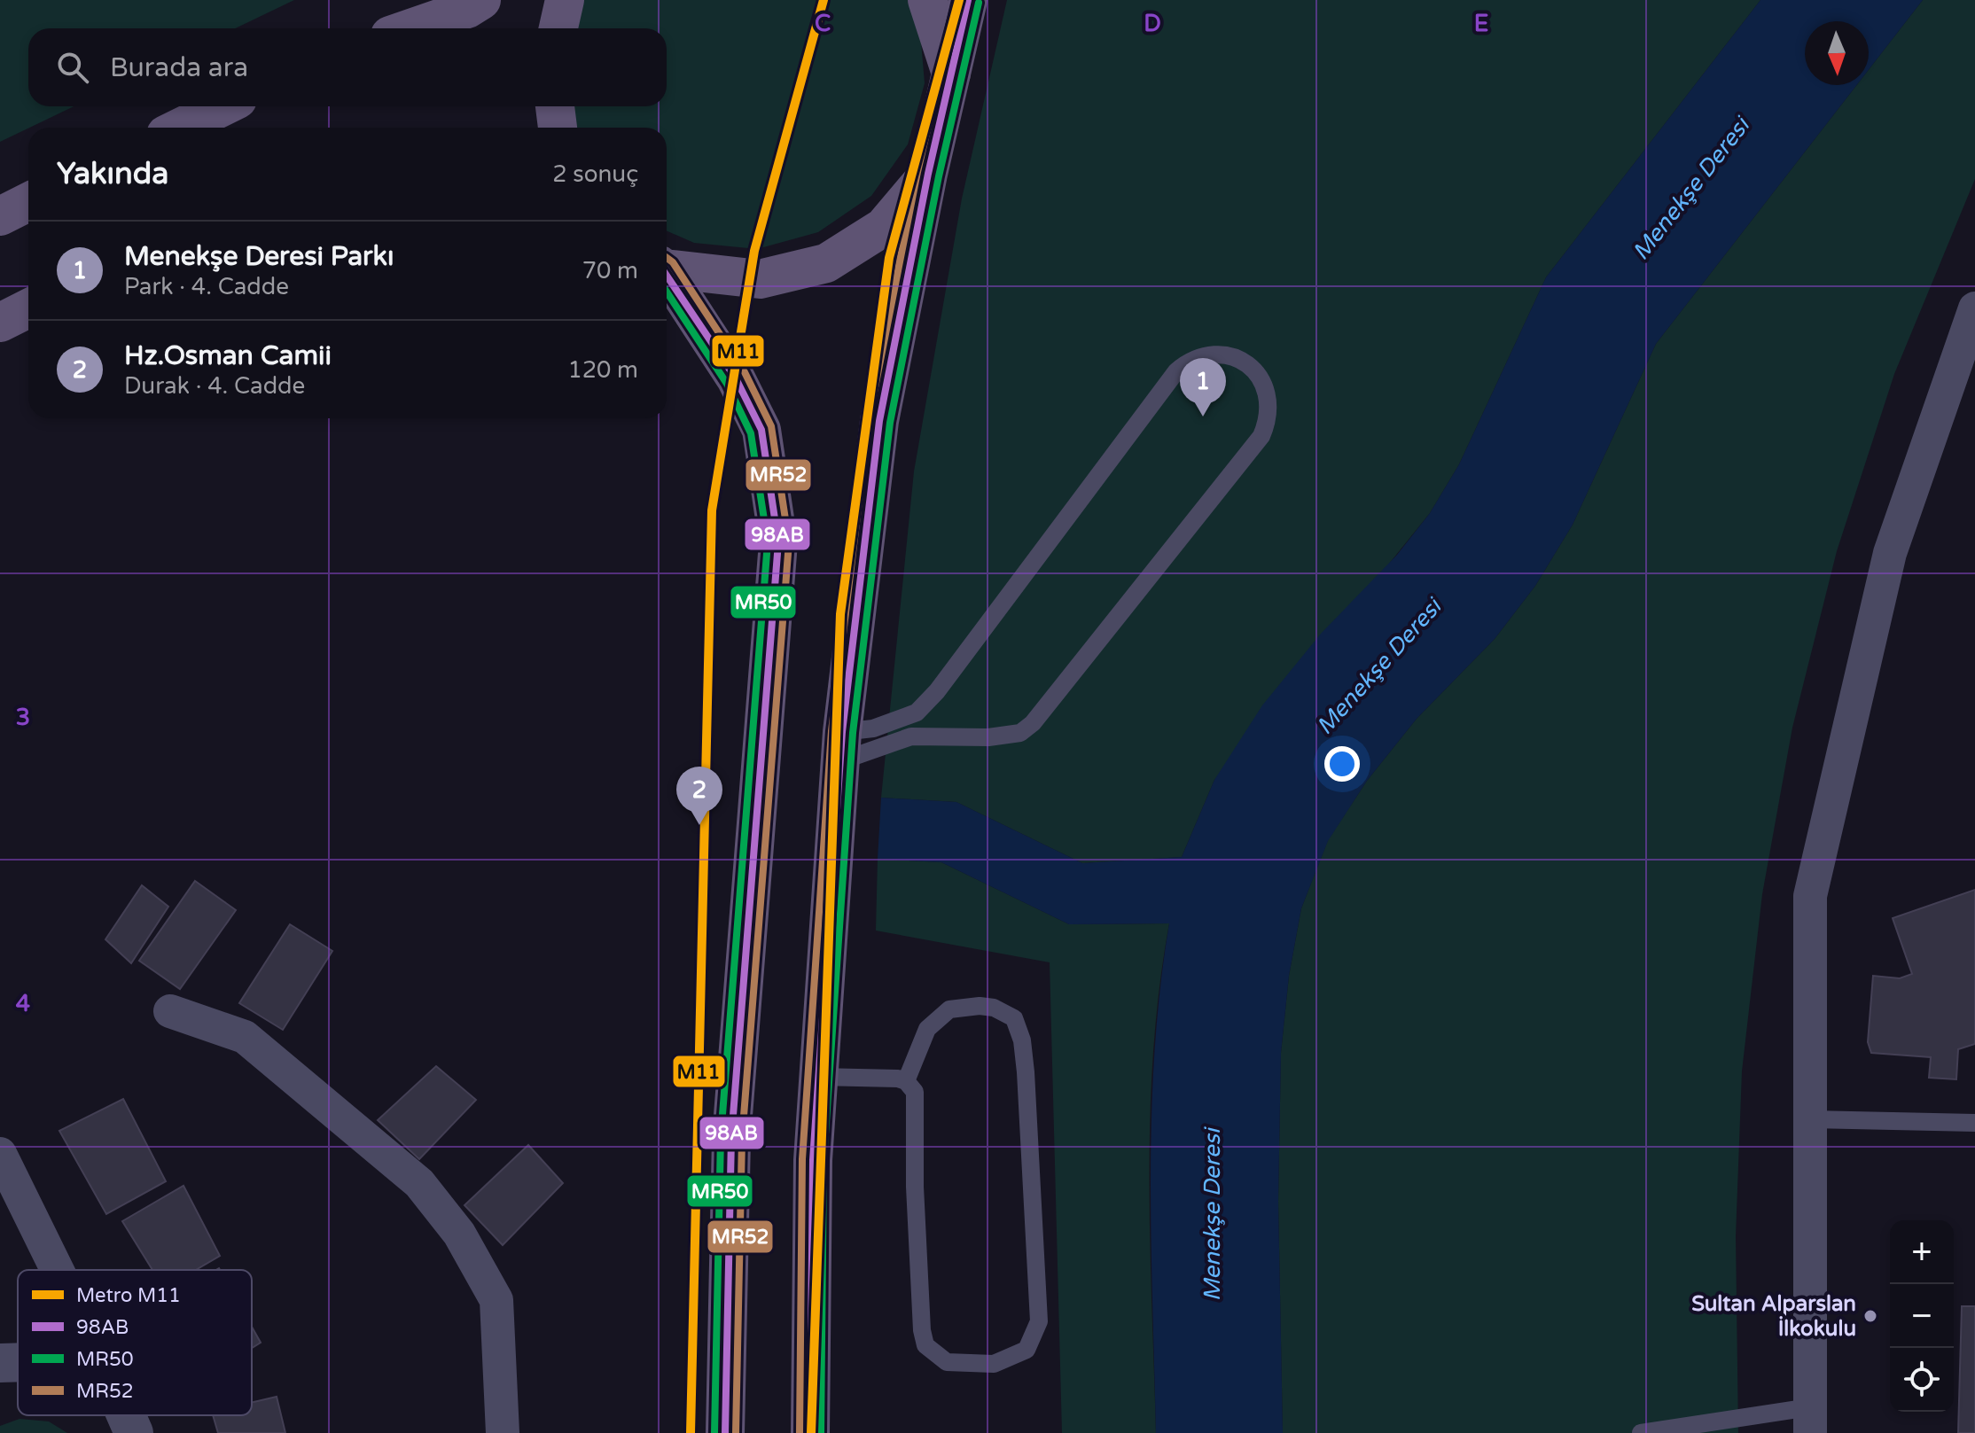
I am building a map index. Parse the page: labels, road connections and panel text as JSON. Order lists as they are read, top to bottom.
{
  "water": ["Menekşe Deresi"],
  "places": ["Sultan Alparslan İlkokulu"],
  "lines": [
    "metro line M11",
    "transit line 98AB",
    "transit line MR52",
    "transit line MR50"
  ],
  "legend": [
    "Metro M11",
    "98AB",
    "MR50",
    "MR52"
  ],
  "north": "bottom",
  "page": {
    "search": "Burada ara",
    "heading": ["Yakında", "2 sonuç"],
    "list": [
      {
        "mark": "1",
        "name": "Menekşe Deresi Parkı",
        "note": "Park · 4. Cadde",
        "value": "70 m"
      },
      {
        "mark": "2",
        "name": "Hz.Osman Camii",
        "note": "Durak · 4. Cadde",
        "value": "120 m"
      }
    ],
    "pins": ["1", "2"],
    "map_buttons": ["+", "−"]
  },
  "grid": {
    "columns": ["C", "D", "E"],
    "rows": ["3", "4"]
  }
}
